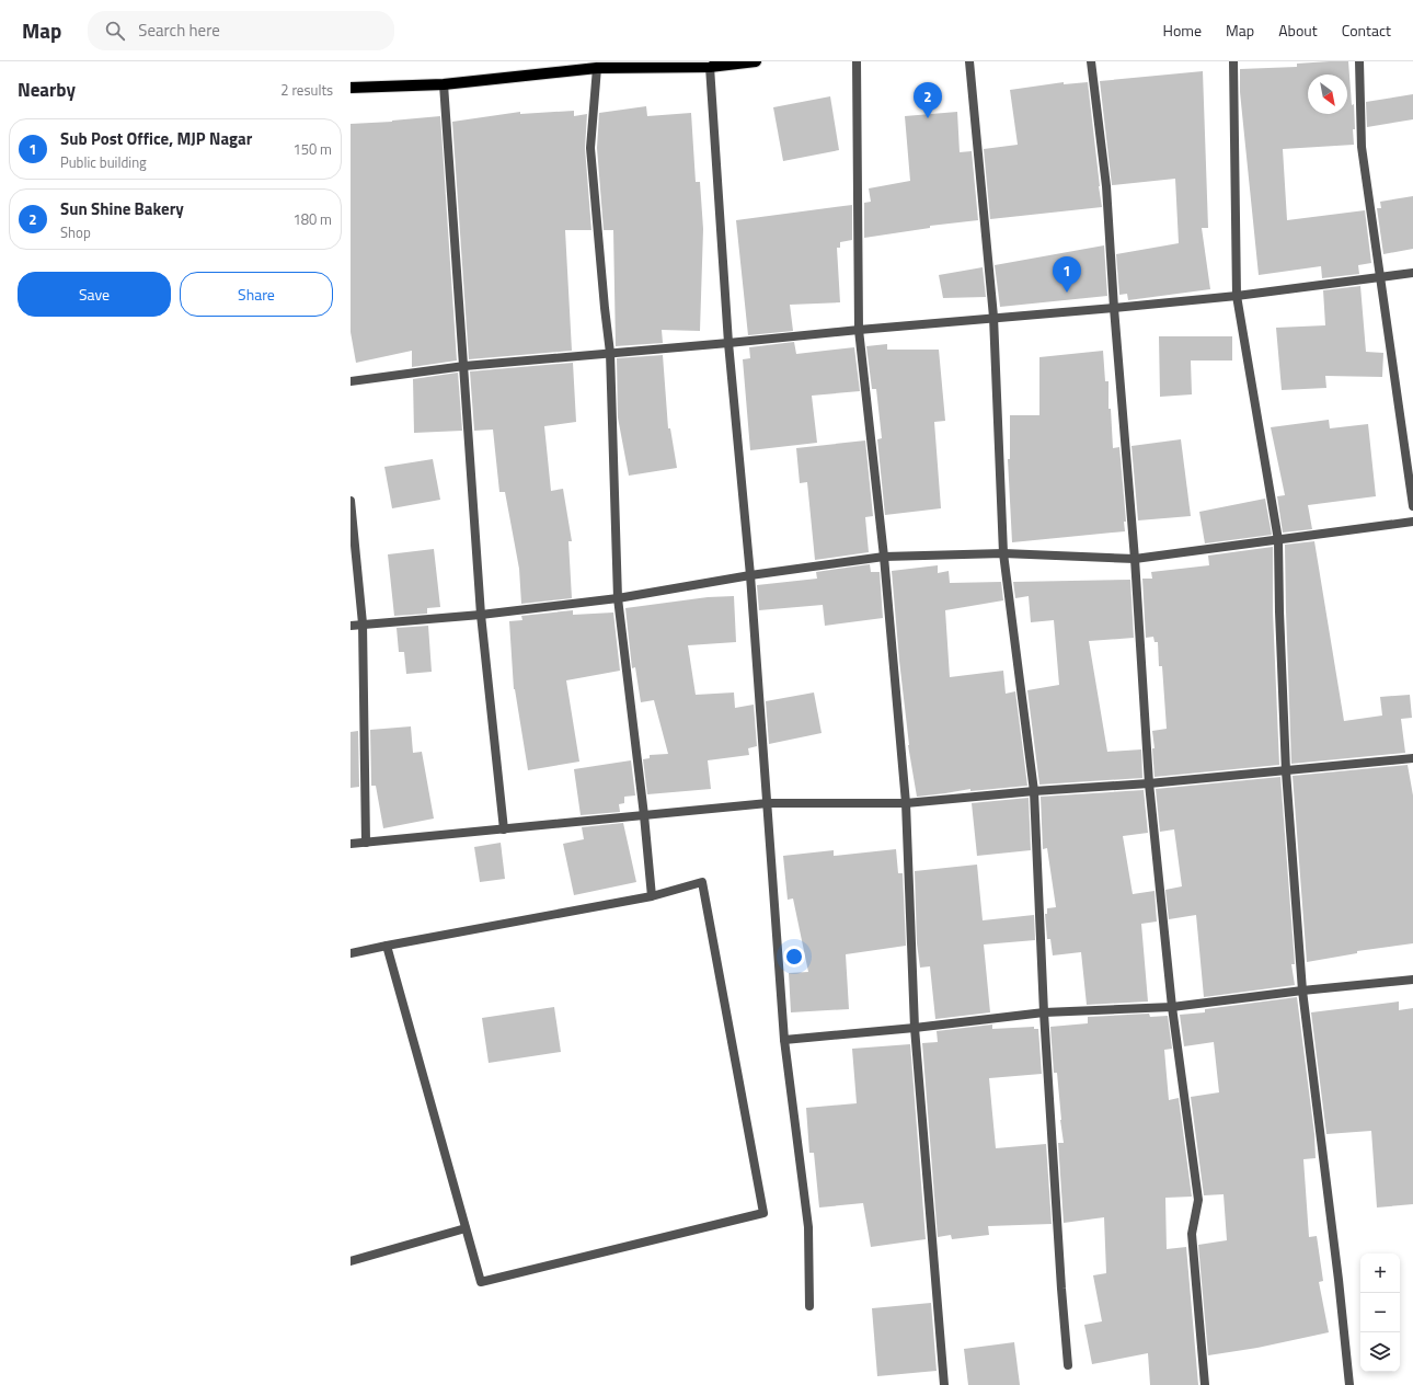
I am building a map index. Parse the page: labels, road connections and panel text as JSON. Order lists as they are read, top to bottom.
{
  "north": "bottom right",
  "page": {
    "header": "Map",
    "search": "Search here",
    "nav": [
      "Home",
      "Map",
      "About",
      "Contact"
    ],
    "heading": ["Nearby", "2 results"],
    "pins": ["2", "1"],
    "list": [
      {
        "mark": "1",
        "name": "Sub Post Office, MJP Nagar",
        "note": "Public building",
        "value": "150 m"
      },
      {
        "mark": "2",
        "name": "Sun Shine Bakery",
        "note": "Shop",
        "value": "180 m"
      }
    ],
    "buttons": ["Save", "Share"],
    "map_buttons": ["+", "−"]
  }
}
